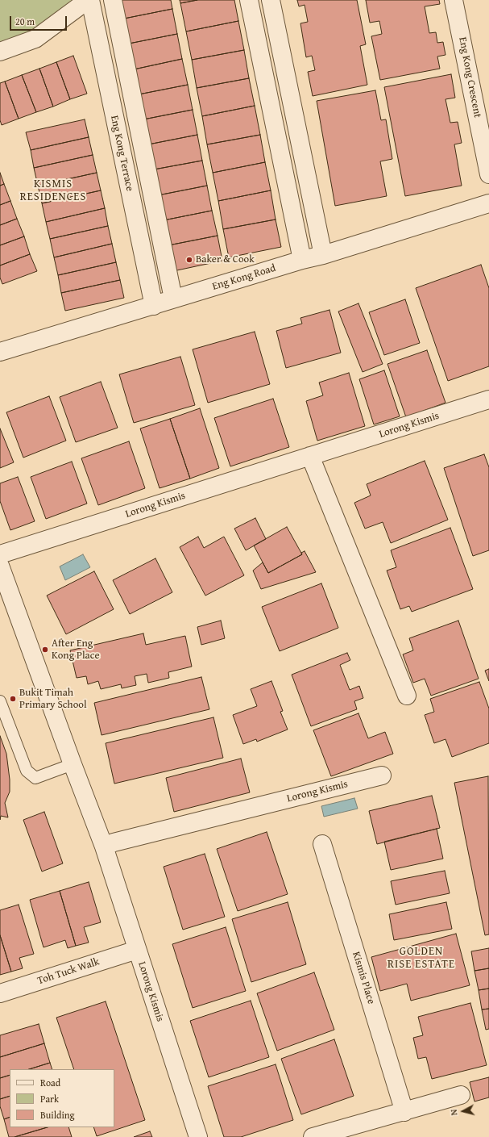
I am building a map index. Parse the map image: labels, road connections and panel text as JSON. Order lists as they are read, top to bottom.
{
  "streets": {
    "street": [
      "Eng Kong Crescent",
      "Eng Kong Terrace",
      "Eng Kong Road",
      "Lorong Kismis",
      "Toh Tuck Walk",
      "Kismis Place"
    ]
  },
  "crossings": [
    ["Eng Kong Terrace", "Eng Kong Road"],
    ["Lorong Kismis", "Toh Tuck Walk"]
  ],
  "districts": ["KISMIS RESIDENCES", "GOLDEN RISE ESTATE"],
  "places": ["Baker & Cook", "After Eng Kong Place", "Bukit Timah Primary School"],
  "legend": ["Road", "Park", "Building"],
  "scale_bar": "20 m",
  "north": "left"
}
